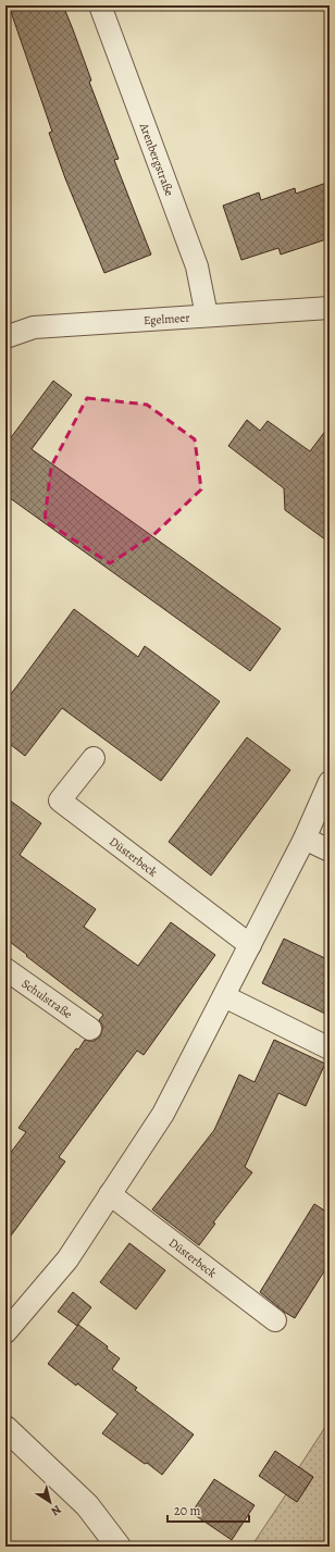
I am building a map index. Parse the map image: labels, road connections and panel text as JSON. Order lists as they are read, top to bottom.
{
  "streets": {
    "street": [
      "Arenbergstraße",
      "Egelmeer",
      "Düsterbeck",
      "Schulstraße"
    ]
  },
  "crossings": [
    ["Arenbergstraße", "Egelmeer"]
  ],
  "scale_bar": "20 m",
  "north": "bottom right"
}
